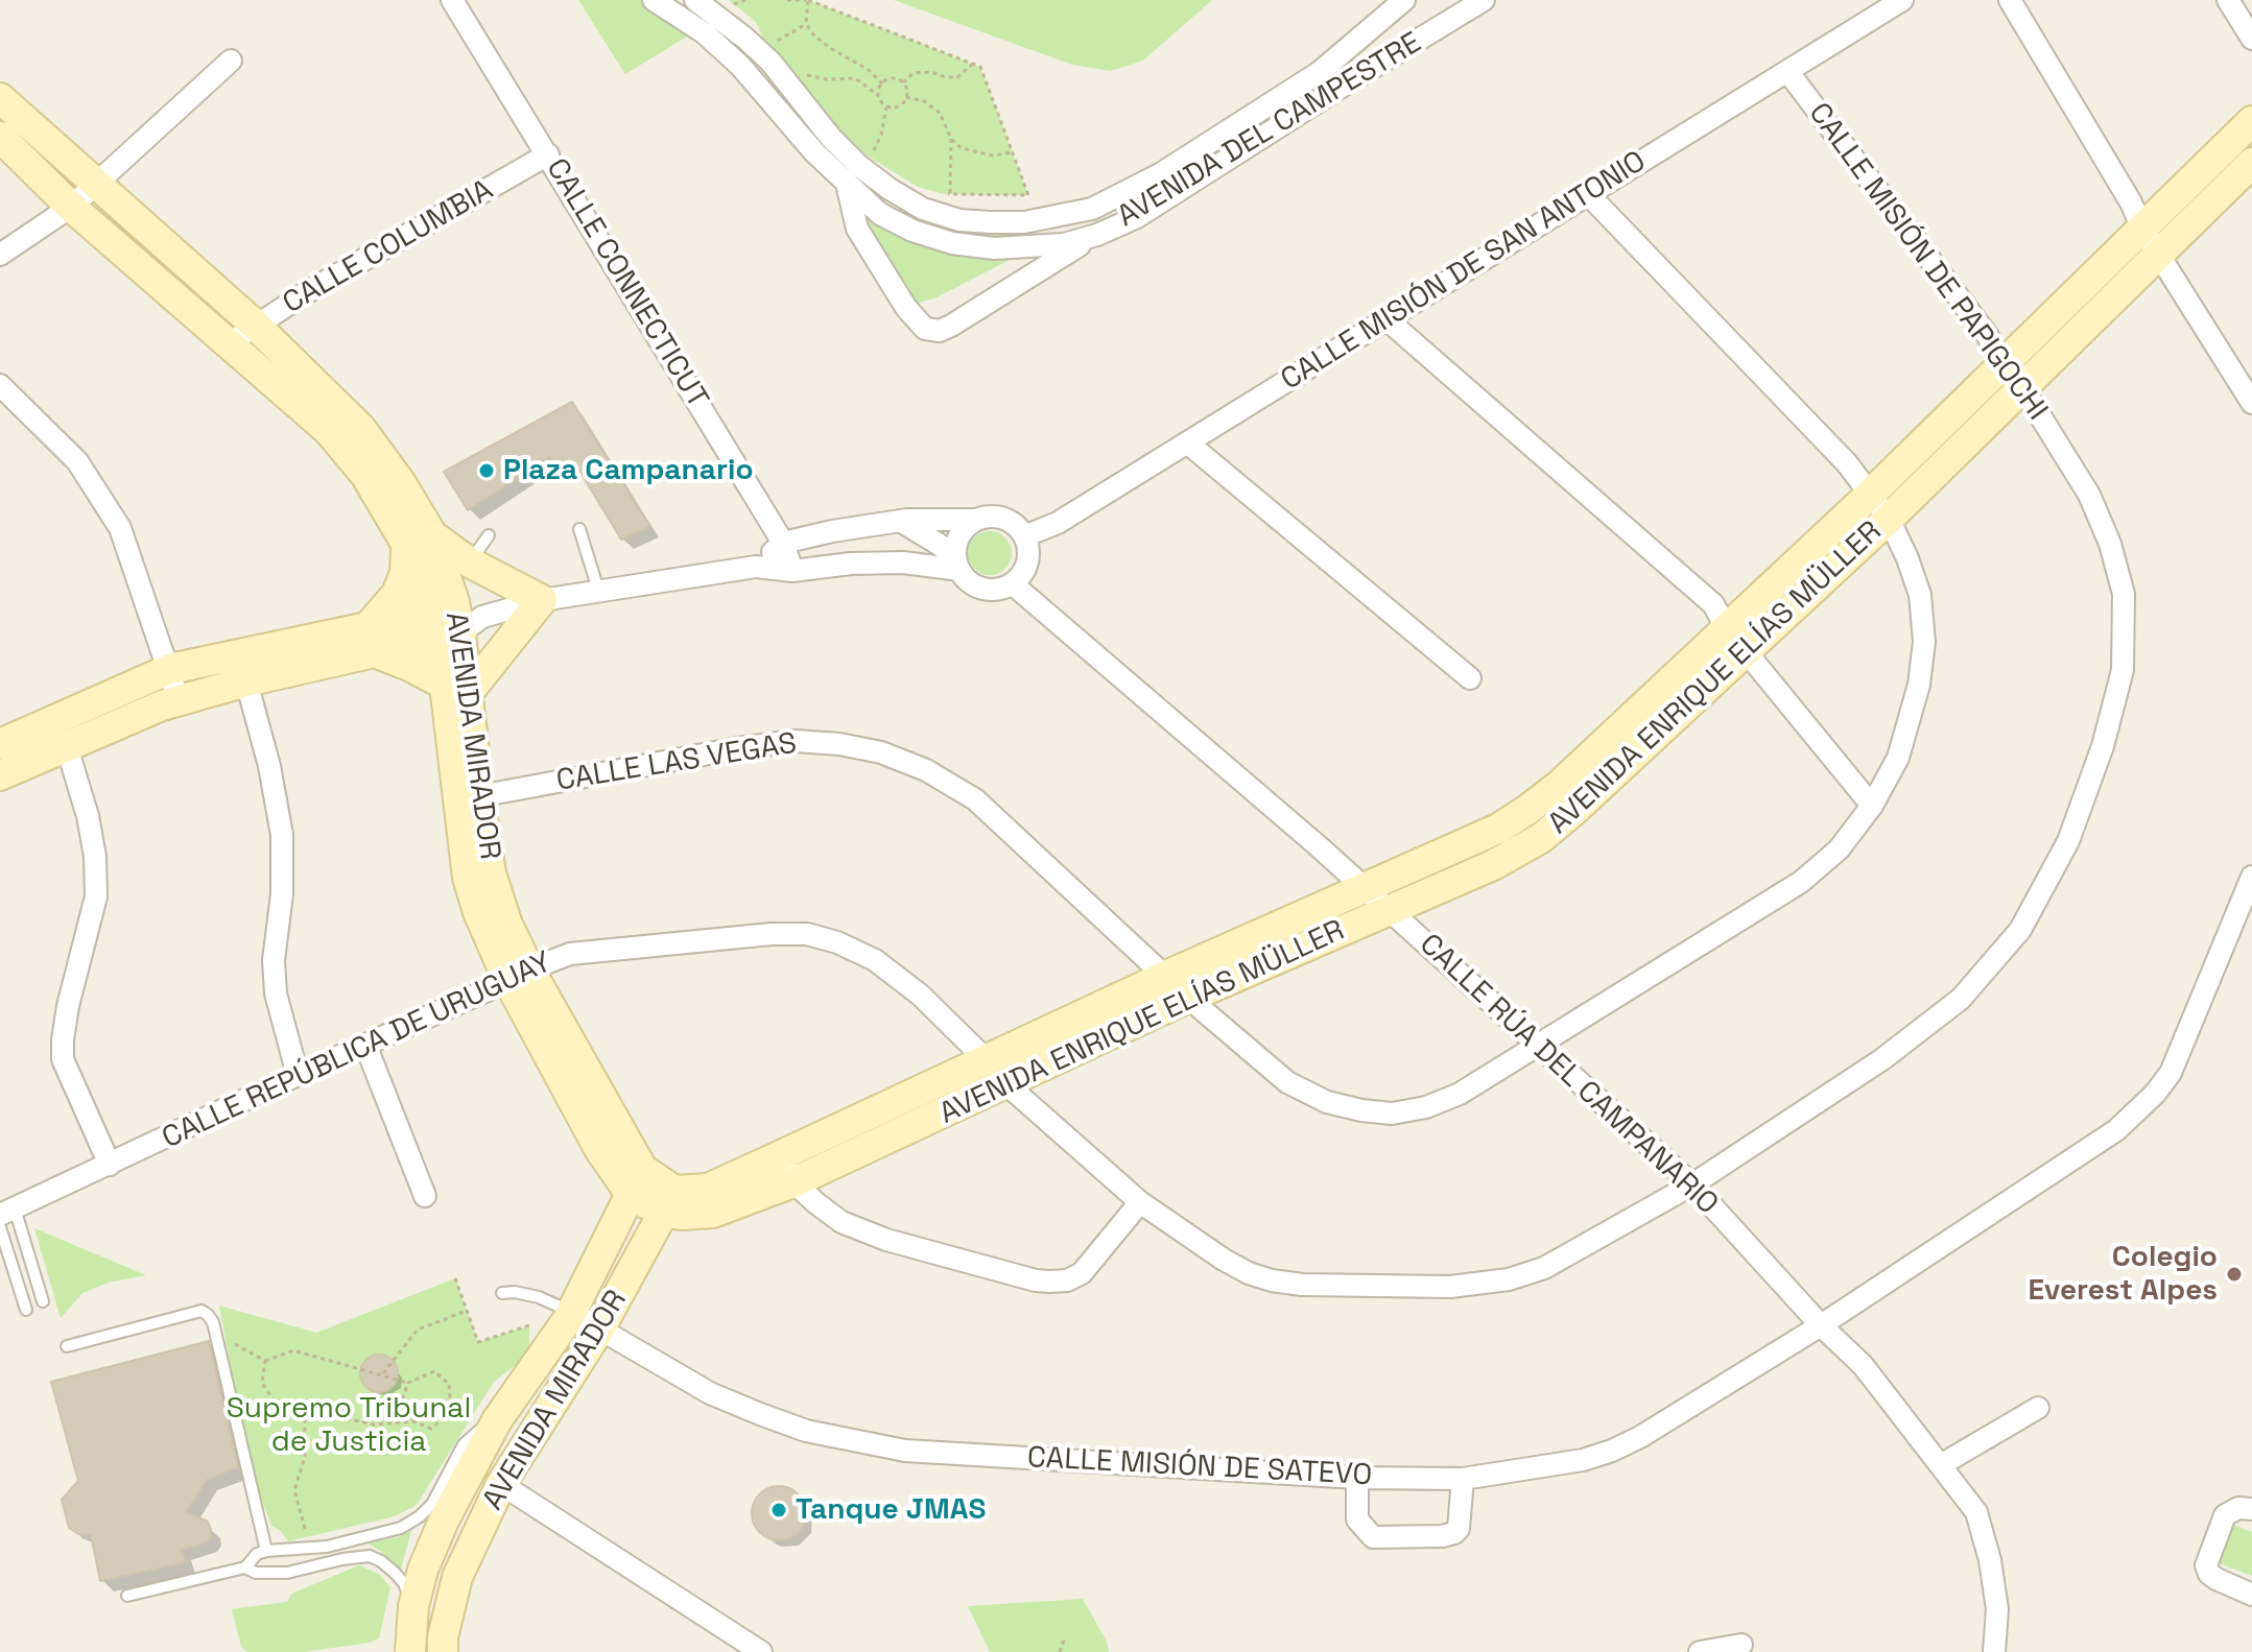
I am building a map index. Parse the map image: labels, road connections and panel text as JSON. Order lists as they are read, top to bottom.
{
  "streets": {
    "main road": ["AVENIDA ENRIQUE ELÍAS MÜLLER", "AVENIDA MIRADOR"],
    "street": [
      "AVENIDA DEL CAMPESTRE",
      "CALLE COLUMBIA",
      "CALLE MISIÓN DE PAPIGOCHI",
      "CALLE MISIÓN DE SAN ANTONIO",
      "CALLE CONNECTICUT",
      "CALLE LAS VEGAS",
      "CALLE REPÚBLICA DE URUGUAY",
      "CALLE RÚA DEL CAMPANARIO",
      "CALLE MISIÓN DE SATEVO"
    ]
  },
  "crossings": [
    ["CALLE COLUMBIA", "CALLE CONNECTICUT"],
    ["CALLE COLUMBIA", "AVENIDA MIRADOR"],
    ["CALLE MISIÓN DE PAPIGOCHI", "CALLE MISIÓN DE SAN ANTONIO"],
    ["CALLE MISIÓN DE PAPIGOCHI", "AVENIDA ENRIQUE ELÍAS MÜLLER"],
    ["CALLE MISIÓN DE PAPIGOCHI", "CALLE RÚA DEL CAMPANARIO"],
    ["CALLE MISIÓN DE SAN ANTONIO", "CALLE LAS VEGAS"],
    ["CALLE MISIÓN DE SAN ANTONIO", "CALLE RÚA DEL CAMPANARIO"],
    ["AVENIDA ENRIQUE ELÍAS MÜLLER", "AVENIDA MIRADOR"],
    ["AVENIDA ENRIQUE ELÍAS MÜLLER", "CALLE LAS VEGAS"],
    ["AVENIDA ENRIQUE ELÍAS MÜLLER", "CALLE REPÚBLICA DE URUGUAY"],
    ["AVENIDA ENRIQUE ELÍAS MÜLLER", "CALLE RÚA DEL CAMPANARIO"],
    ["AVENIDA MIRADOR", "CALLE LAS VEGAS"],
    ["AVENIDA MIRADOR", "CALLE REPÚBLICA DE URUGUAY"],
    ["AVENIDA MIRADOR", "CALLE MISIÓN DE SATEVO"],
    ["CALLE LAS VEGAS", "CALLE RÚA DEL CAMPANARIO"],
    ["CALLE RÚA DEL CAMPANARIO", "CALLE MISIÓN DE SATEVO"]
  ],
  "parks": ["Supremo Tribunal de Justicia"],
  "places": ["Plaza Campanario", "Colegio Everest Alpes", "Tanque JMAS"]
}
